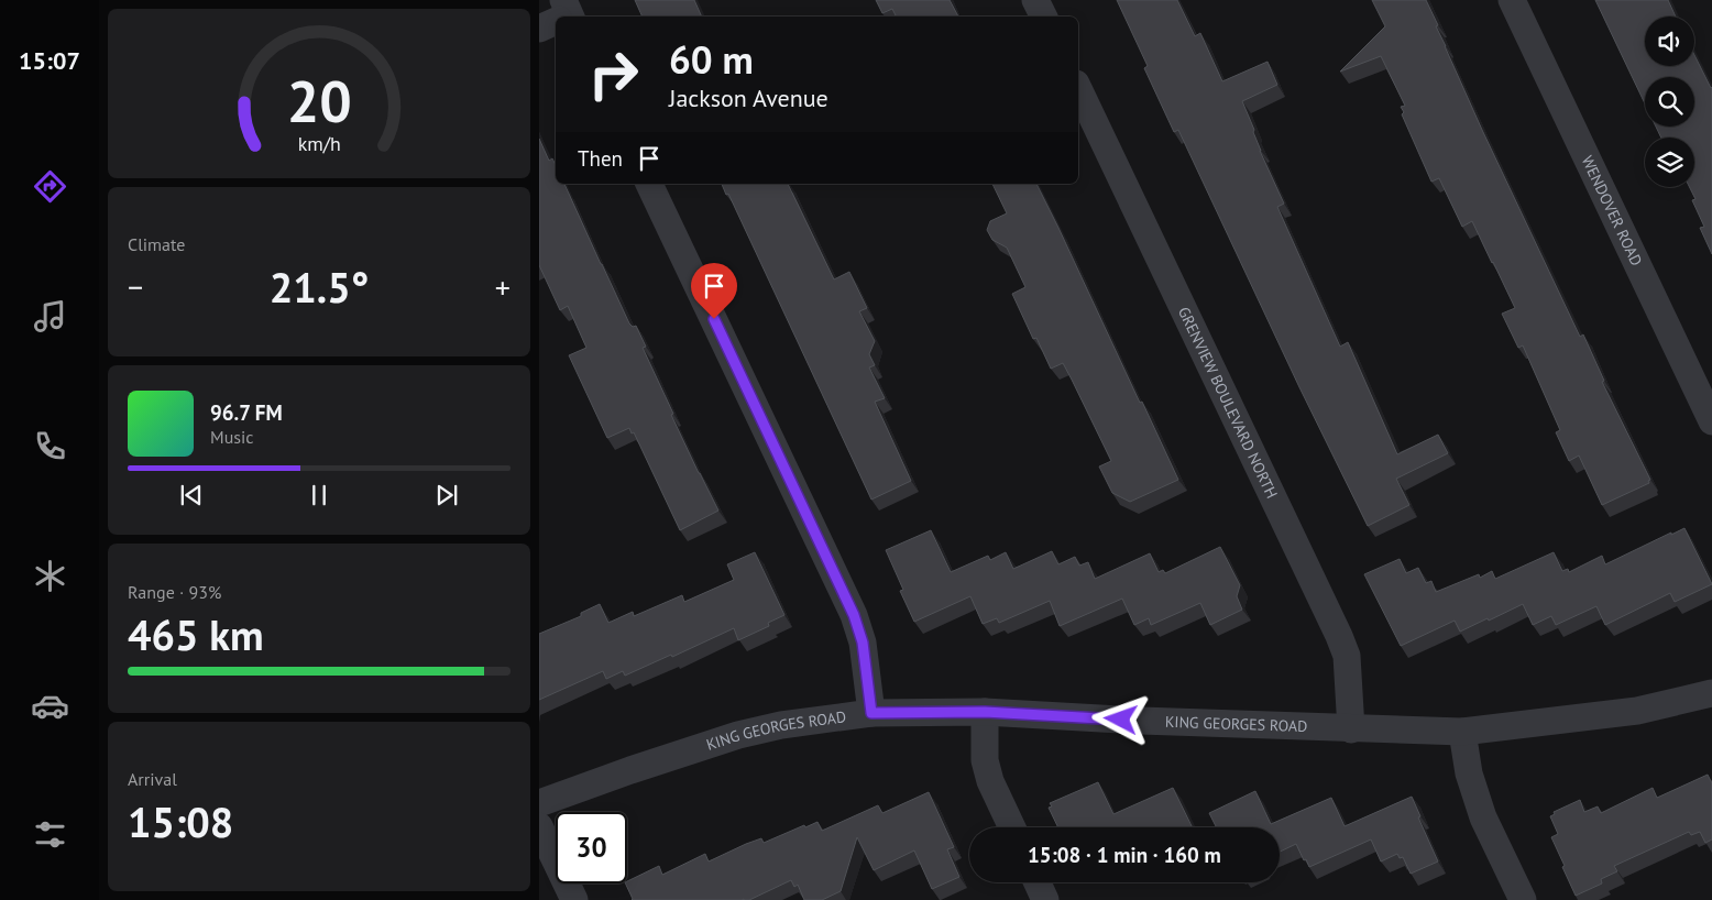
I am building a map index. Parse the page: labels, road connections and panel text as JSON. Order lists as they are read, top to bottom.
{
  "streets": {
    "street": ["WENDOVER ROAD", "GRENVIEW BOULEVARD NORTH", "KING GEORGES ROAD"]
  },
  "crossings": [
    ["GRENVIEW BOULEVARD NORTH", "KING GEORGES ROAD"]
  ],
  "page": {
    "tabs": "15:07",
    "turn": ["60 m", "Jackson Avenue"],
    "then": "Then",
    "tile": [
      "Climate",
      ["Range · 93%", "465 km"],
      ["Arrival", "15:08"]
    ],
    "heat": ["−", "21.5°", "+"],
    "song": ["96.7 FM", "Music"],
    "limit": "30",
    "trip": "15:08 · 1 min · 160 m",
    "gauge": ["20", "km/h"]
  }
}
